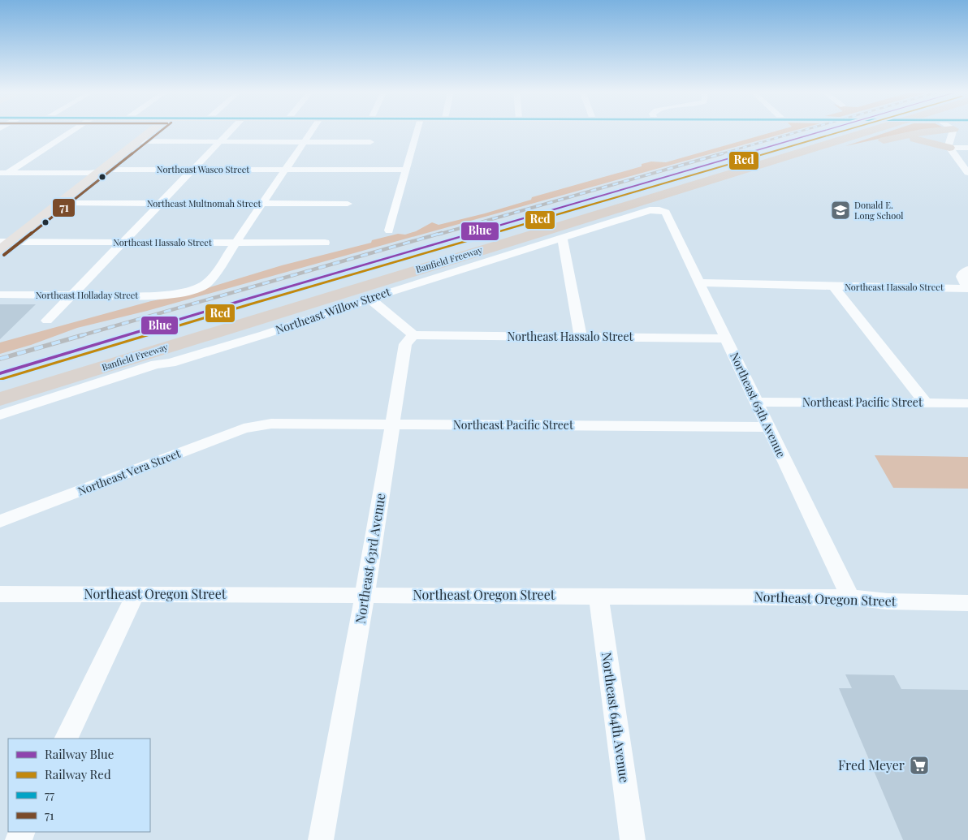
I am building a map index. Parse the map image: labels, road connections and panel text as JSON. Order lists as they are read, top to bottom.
{
  "streets": {
    "highway": ["Banfield Freeway"],
    "street": [
      "Northeast Wasco Street",
      "Northeast Multnomah Street",
      "Northeast Hassalo Street",
      "Northeast Holladay Street",
      "Northeast Willow Street",
      "Northeast Pacific Street",
      "Northeast 65th Avenue",
      "Northeast Vera Street",
      "Northeast 63rd Avenue",
      "Northeast Oregon Street",
      "Northeast 64th Avenue"
    ]
  },
  "crossings": [
    ["Northeast Wasco Street", "Northeast Holladay Street"],
    ["Northeast Multnomah Street", "Northeast Holladay Street"],
    ["Northeast Hassalo Street", "Northeast Holladay Street"],
    ["Northeast Hassalo Street", "Northeast 65th Avenue"],
    ["Northeast Hassalo Street", "Northeast 63rd Avenue"],
    ["Northeast Willow Street", "Northeast 65th Avenue"],
    ["Northeast Pacific Street", "Northeast 65th Avenue"],
    ["Northeast Pacific Street", "Northeast Vera Street"],
    ["Northeast Pacific Street", "Northeast 63rd Avenue"],
    ["Northeast 65th Avenue", "Northeast Oregon Street"],
    ["Northeast 63rd Avenue", "Northeast Oregon Street"],
    ["Northeast Oregon Street", "Northeast 64th Avenue"]
  ],
  "places": {
    "school or university": ["Donald E. Long School"],
    "supermarket": ["Fred Meyer"]
  },
  "lines": ["rail line Blue", "rail line Red", "transit line 71"],
  "legend": [
    "Railway Blue",
    "Railway Red",
    "77",
    "71"
  ]
}
